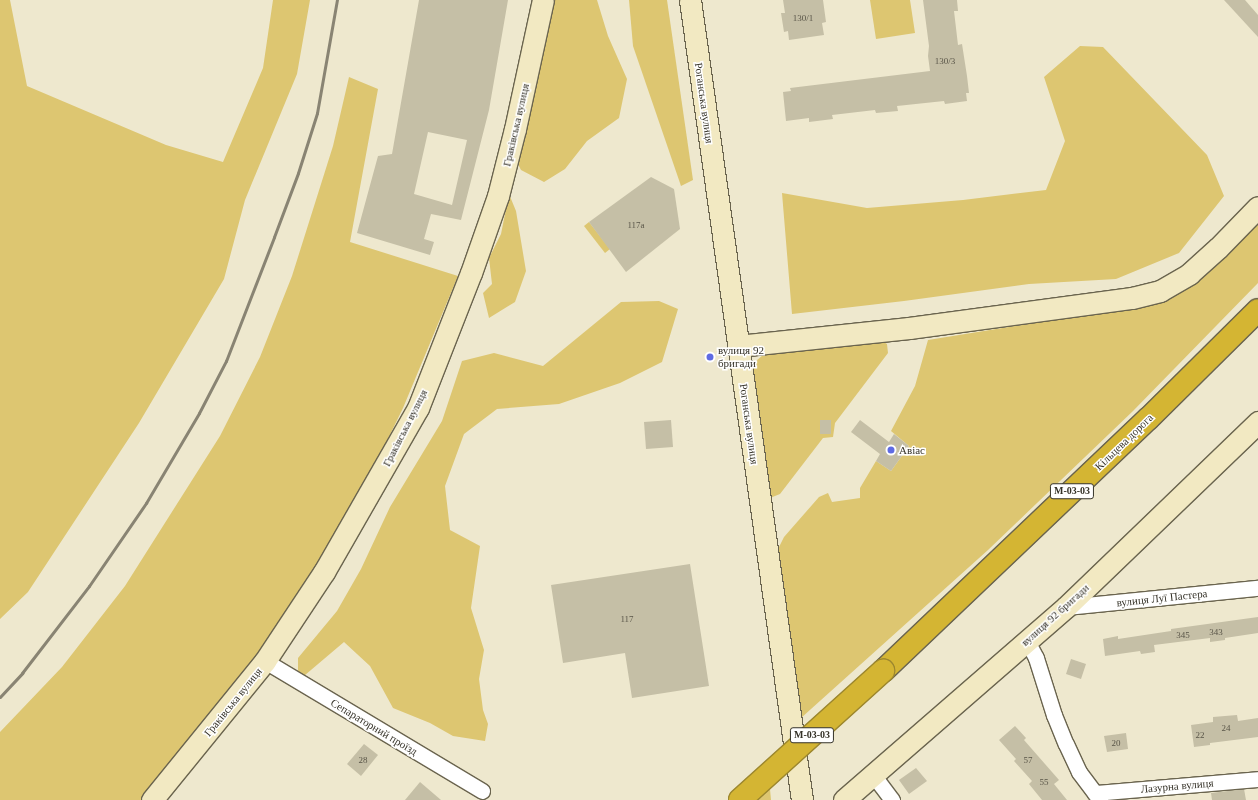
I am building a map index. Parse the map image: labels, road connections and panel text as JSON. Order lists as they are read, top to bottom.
{
  "streets": {
    "highway": ["Кільцева дорога", "М-03-03"],
    "street": [
      "Роганська вулиця",
      "Граківська вулиця",
      "вулиця Луї Пастера",
      "вулиця 92 бригади",
      "Сепараторний проїзд",
      "Лазурна вулиця"
    ]
  },
  "crossings": [
    ["Граківська вулиця", "Сепараторний проїзд"],
    ["вулиця Луї Пастера", "вулиця 92 бригади"]
  ],
  "places": ["вулиця 92 бригади", "Авіас"],
  "house_numbers": [
    "130/1",
    "130/3",
    "117а",
    "117",
    "343",
    "345",
    "24",
    "22",
    "20",
    "28",
    "57",
    "55"
  ]
}
